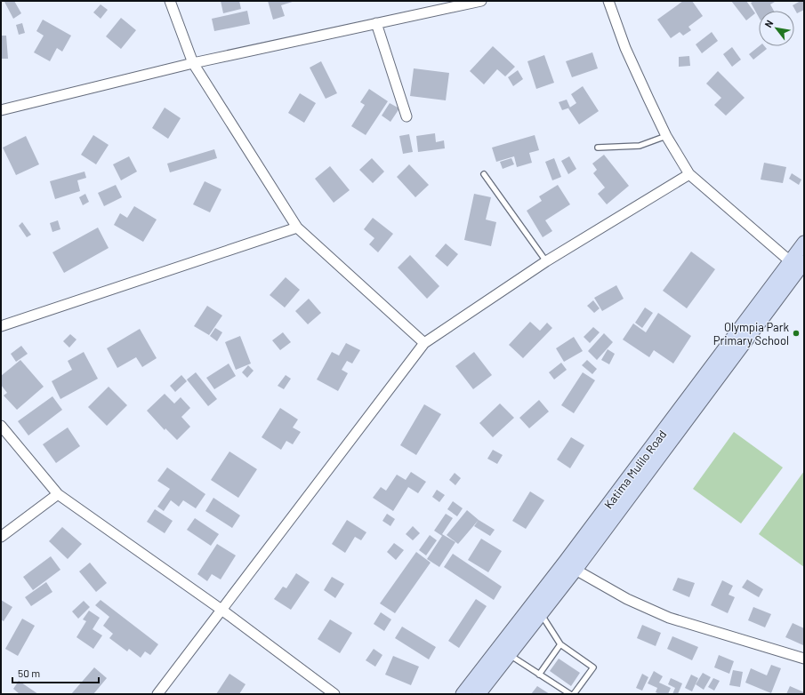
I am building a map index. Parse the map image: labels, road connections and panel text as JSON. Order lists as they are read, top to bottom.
{
  "streets": {
    "main road": ["Katima Mulilo Road"]
  },
  "places": ["Olympia Park Primary School"],
  "scale_bar": "50 m",
  "north": "top left"
}
